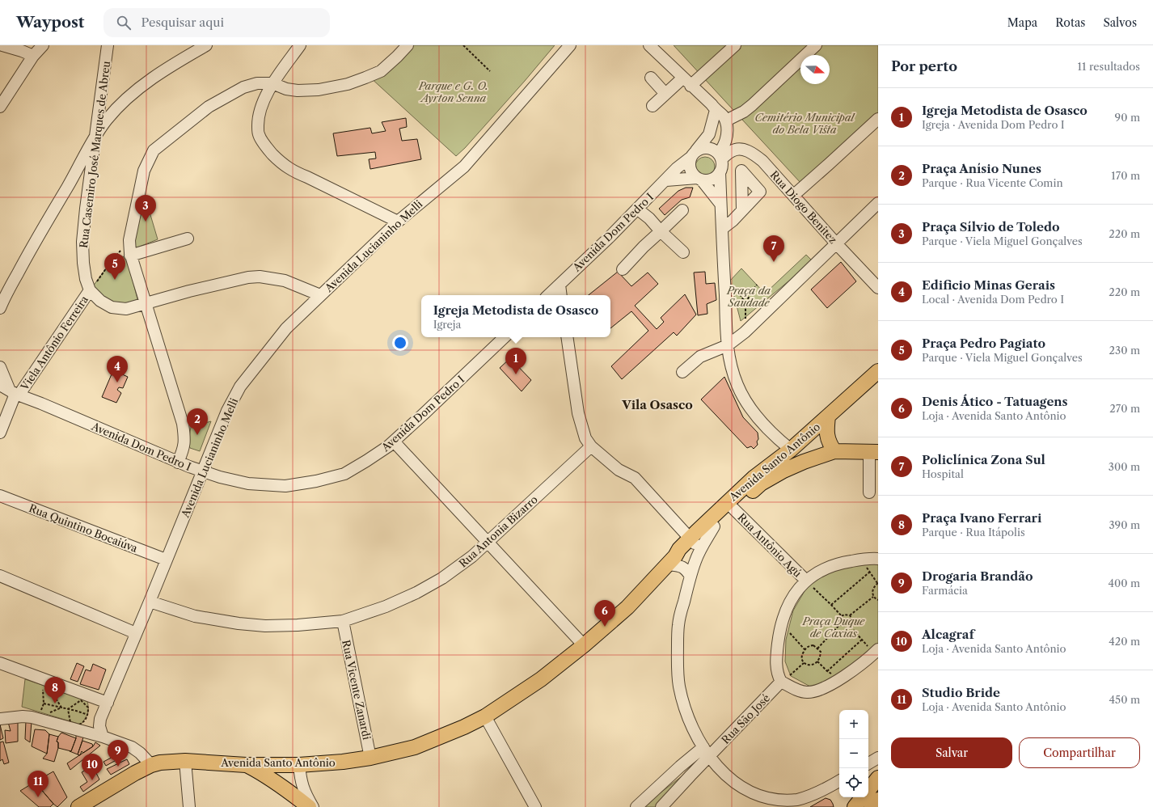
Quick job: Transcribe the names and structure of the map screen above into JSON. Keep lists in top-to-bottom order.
{
  "streets": {
    "main road": ["Avenida Santo Antônio"],
    "street": [
      "Rua Casemiro José Marques de Abreu",
      "Rua Diogo Benitez",
      "Avenida Dom Pedro I",
      "Avenida Lucianinho Melli",
      "Viela Antônio Ferreira",
      "Rua Quintino Bocaiúva",
      "Rua Antonia Bizarro",
      "Rua Antônio Agú",
      "Rua Vicente Zanardi",
      "Rua São José"
    ]
  },
  "crossings": [
    ["Rua Casemiro José Marques de Abreu", "Viela Antônio Ferreira"],
    ["Rua Diogo Benitez", "Avenida Dom Pedro I"],
    ["Avenida Dom Pedro I", "Avenida Lucianinho Melli"],
    ["Avenida Dom Pedro I", "Viela Antônio Ferreira"],
    ["Avenida Lucianinho Melli", "Rua Quintino Bocaiúva"],
    ["Avenida Lucianinho Melli", "Rua Antonia Bizarro"],
    ["Avenida Santo Antônio", "Rua Antônio Agú"],
    ["Avenida Santo Antônio", "Rua Vicente Zanardi"],
    ["Rua Antonia Bizarro", "Rua Vicente Zanardi"]
  ],
  "districts": ["Vila Osasco"],
  "parks": [
    "Parque e G. O. Ayrton Senna",
    "Cemitério Municipal do Bela Vista",
    "Praça da Saudade",
    "Praça Duque de Caxias"
  ],
  "north": "right",
  "page": {
    "header": "Waypost",
    "search": "Pesquisar aqui",
    "nav": ["Mapa", "Rotas", "Salvos"],
    "heading": ["Por perto", "11 resultados"],
    "list": [
      {
        "mark": "1",
        "name": "Igreja Metodista de Osasco",
        "note": "Igreja · Avenida Dom Pedro I",
        "value": "90 m"
      },
      {
        "mark": "2",
        "name": "Praça Anísio Nunes",
        "note": "Parque · Rua Vicente Comin",
        "value": "170 m"
      },
      {
        "mark": "3",
        "name": "Praça Sílvio de Toledo",
        "note": "Parque · Viela Miguel Gonçalves",
        "value": "220 m"
      },
      {
        "mark": "4",
        "name": "Edificio Minas Gerais",
        "note": "Local · Avenida Dom Pedro I",
        "value": "220 m"
      },
      {
        "mark": "5",
        "name": "Praça Pedro Pagiato",
        "note": "Parque · Viela Miguel Gonçalves",
        "value": "230 m"
      },
      {
        "mark": "6",
        "name": "Denis Ático - Tatuagens",
        "note": "Loja · Avenida Santo Antônio",
        "value": "270 m"
      },
      {
        "mark": "7",
        "name": "Policlínica Zona Sul",
        "note": "Hospital",
        "value": "300 m"
      },
      {
        "mark": "8",
        "name": "Praça Ivano Ferrari",
        "note": "Parque · Rua Itápolis",
        "value": "390 m"
      },
      {
        "mark": "9",
        "name": "Drogaria Brandão",
        "note": "Farmácia",
        "value": "400 m"
      },
      {
        "mark": "10",
        "name": "Alcagraf",
        "note": "Loja · Avenida Santo Antônio",
        "value": "420 m"
      },
      {
        "mark": "11",
        "name": "Studio Bride",
        "note": "Loja · Avenida Santo Antônio",
        "value": "450 m"
      }
    ],
    "pins": [
      "3",
      "7",
      "5",
      "1",
      "4",
      "2",
      "6",
      "8",
      "9",
      "10",
      "11"
    ],
    "popup": ["Igreja Metodista de Osasco", "Igreja"],
    "map_buttons": ["+", "−"],
    "buttons": ["Salvar", "Compartilhar"]
  }
}
